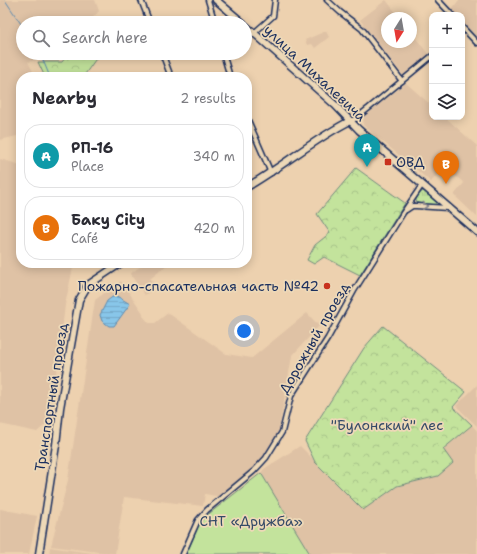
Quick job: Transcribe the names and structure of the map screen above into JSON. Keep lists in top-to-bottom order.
{
  "streets": {
    "main road": ["улица Михалевича", "Транспортный проезд"],
    "street": ["Дорожный проезд"]
  },
  "crossings": [
    ["улица Михалевича", "Дорожный проезд"]
  ],
  "parks": ["\"Булонский\" лес", "СНТ «Дружба»"],
  "places": {
    "transit": ["ОВД"],
    "other": ["Пожарно-спасательная часть №42"]
  },
  "north": "bottom",
  "page": {
    "map_buttons": ["+", "−"],
    "search": "Search here",
    "heading": ["Nearby", "2 results"],
    "list": [
      {
        "mark": "A",
        "name": "РП-16",
        "note": "Place",
        "value": "340 m"
      },
      {
        "mark": "B",
        "name": "Баку City",
        "note": "Café",
        "value": "420 m"
      }
    ],
    "pins": ["A", "B"]
  }
}
